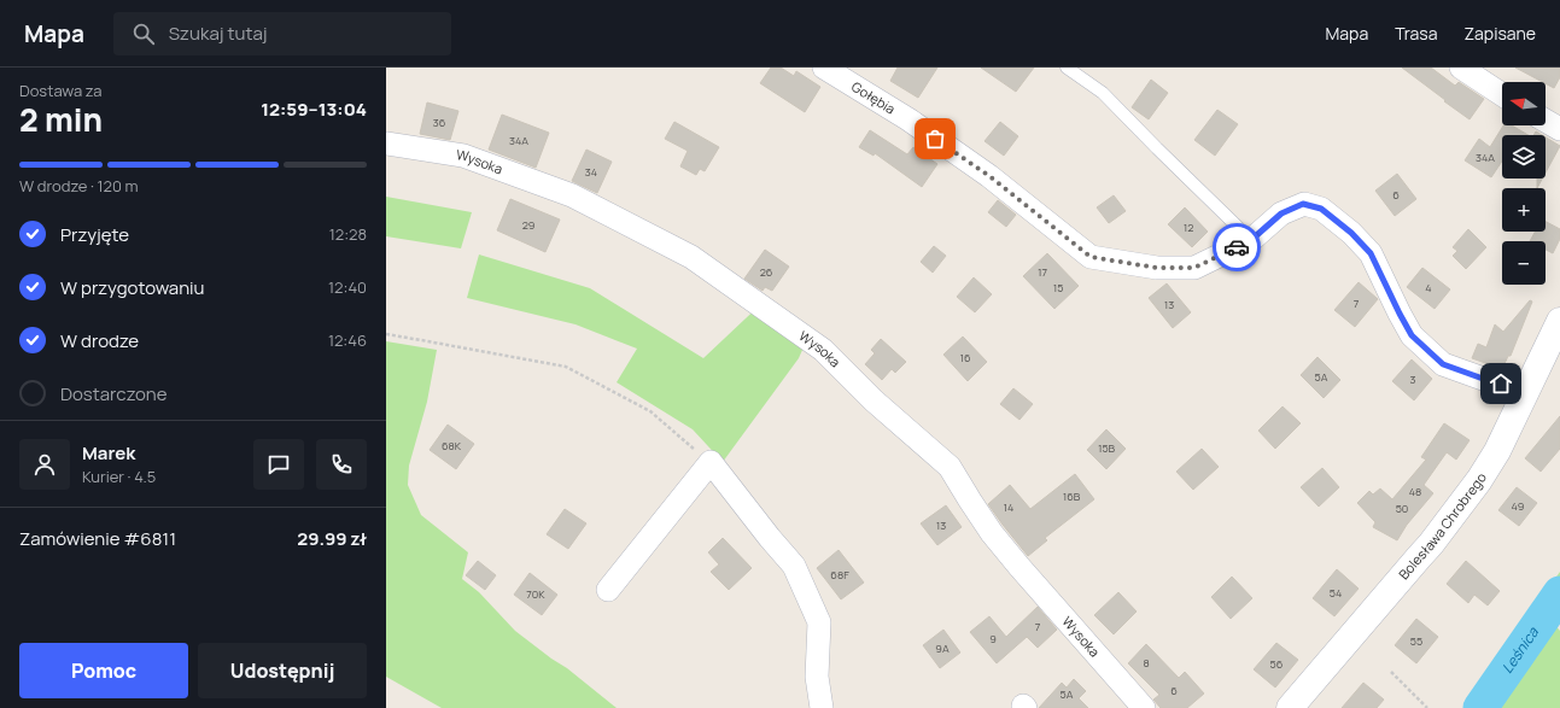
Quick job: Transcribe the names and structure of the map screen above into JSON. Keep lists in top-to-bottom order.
{
  "streets": {
    "street": ["Gołębia", "Wysoka", "Bolesława Chrobrego"]
  },
  "crossings": [
    ["Gołębia", "Bolesława Chrobrego"]
  ],
  "water": ["Leśnica"],
  "house_numbers": [
    "36",
    "34A",
    "34A",
    "34",
    "6",
    "29",
    "12",
    "26",
    "17",
    "15",
    "4",
    "7",
    "13",
    "16",
    "5A",
    "3",
    "68K",
    "15B",
    "48",
    "16B",
    "49",
    "14",
    "50",
    "13",
    "68F",
    "54",
    "70K",
    "7",
    "9",
    "55",
    "9A",
    "8",
    "56",
    "6",
    "5A"
  ],
  "north": "left",
  "page": {
    "header": "Mapa",
    "search": "Szukaj tutaj",
    "nav": ["Mapa", "Trasa", "Zapisane"],
    "heading": ["2 min", "Dostawa za", "12:59–13:04"],
    "panel": [
      "Marek",
      "Kurier · 4.5",
      "Zamówienie #6811",
      "29.99 zł"
    ],
    "map_buttons": ["+", "−"],
    "bar": "W drodze · 120 m",
    "list": [
      ["Przyjęte", "12:28"],
      ["W przygotowaniu", "12:40"],
      ["W drodze", "12:46"],
      "Dostarczone"
    ],
    "buttons": ["Pomoc", "Udostępnij"]
  }
}
